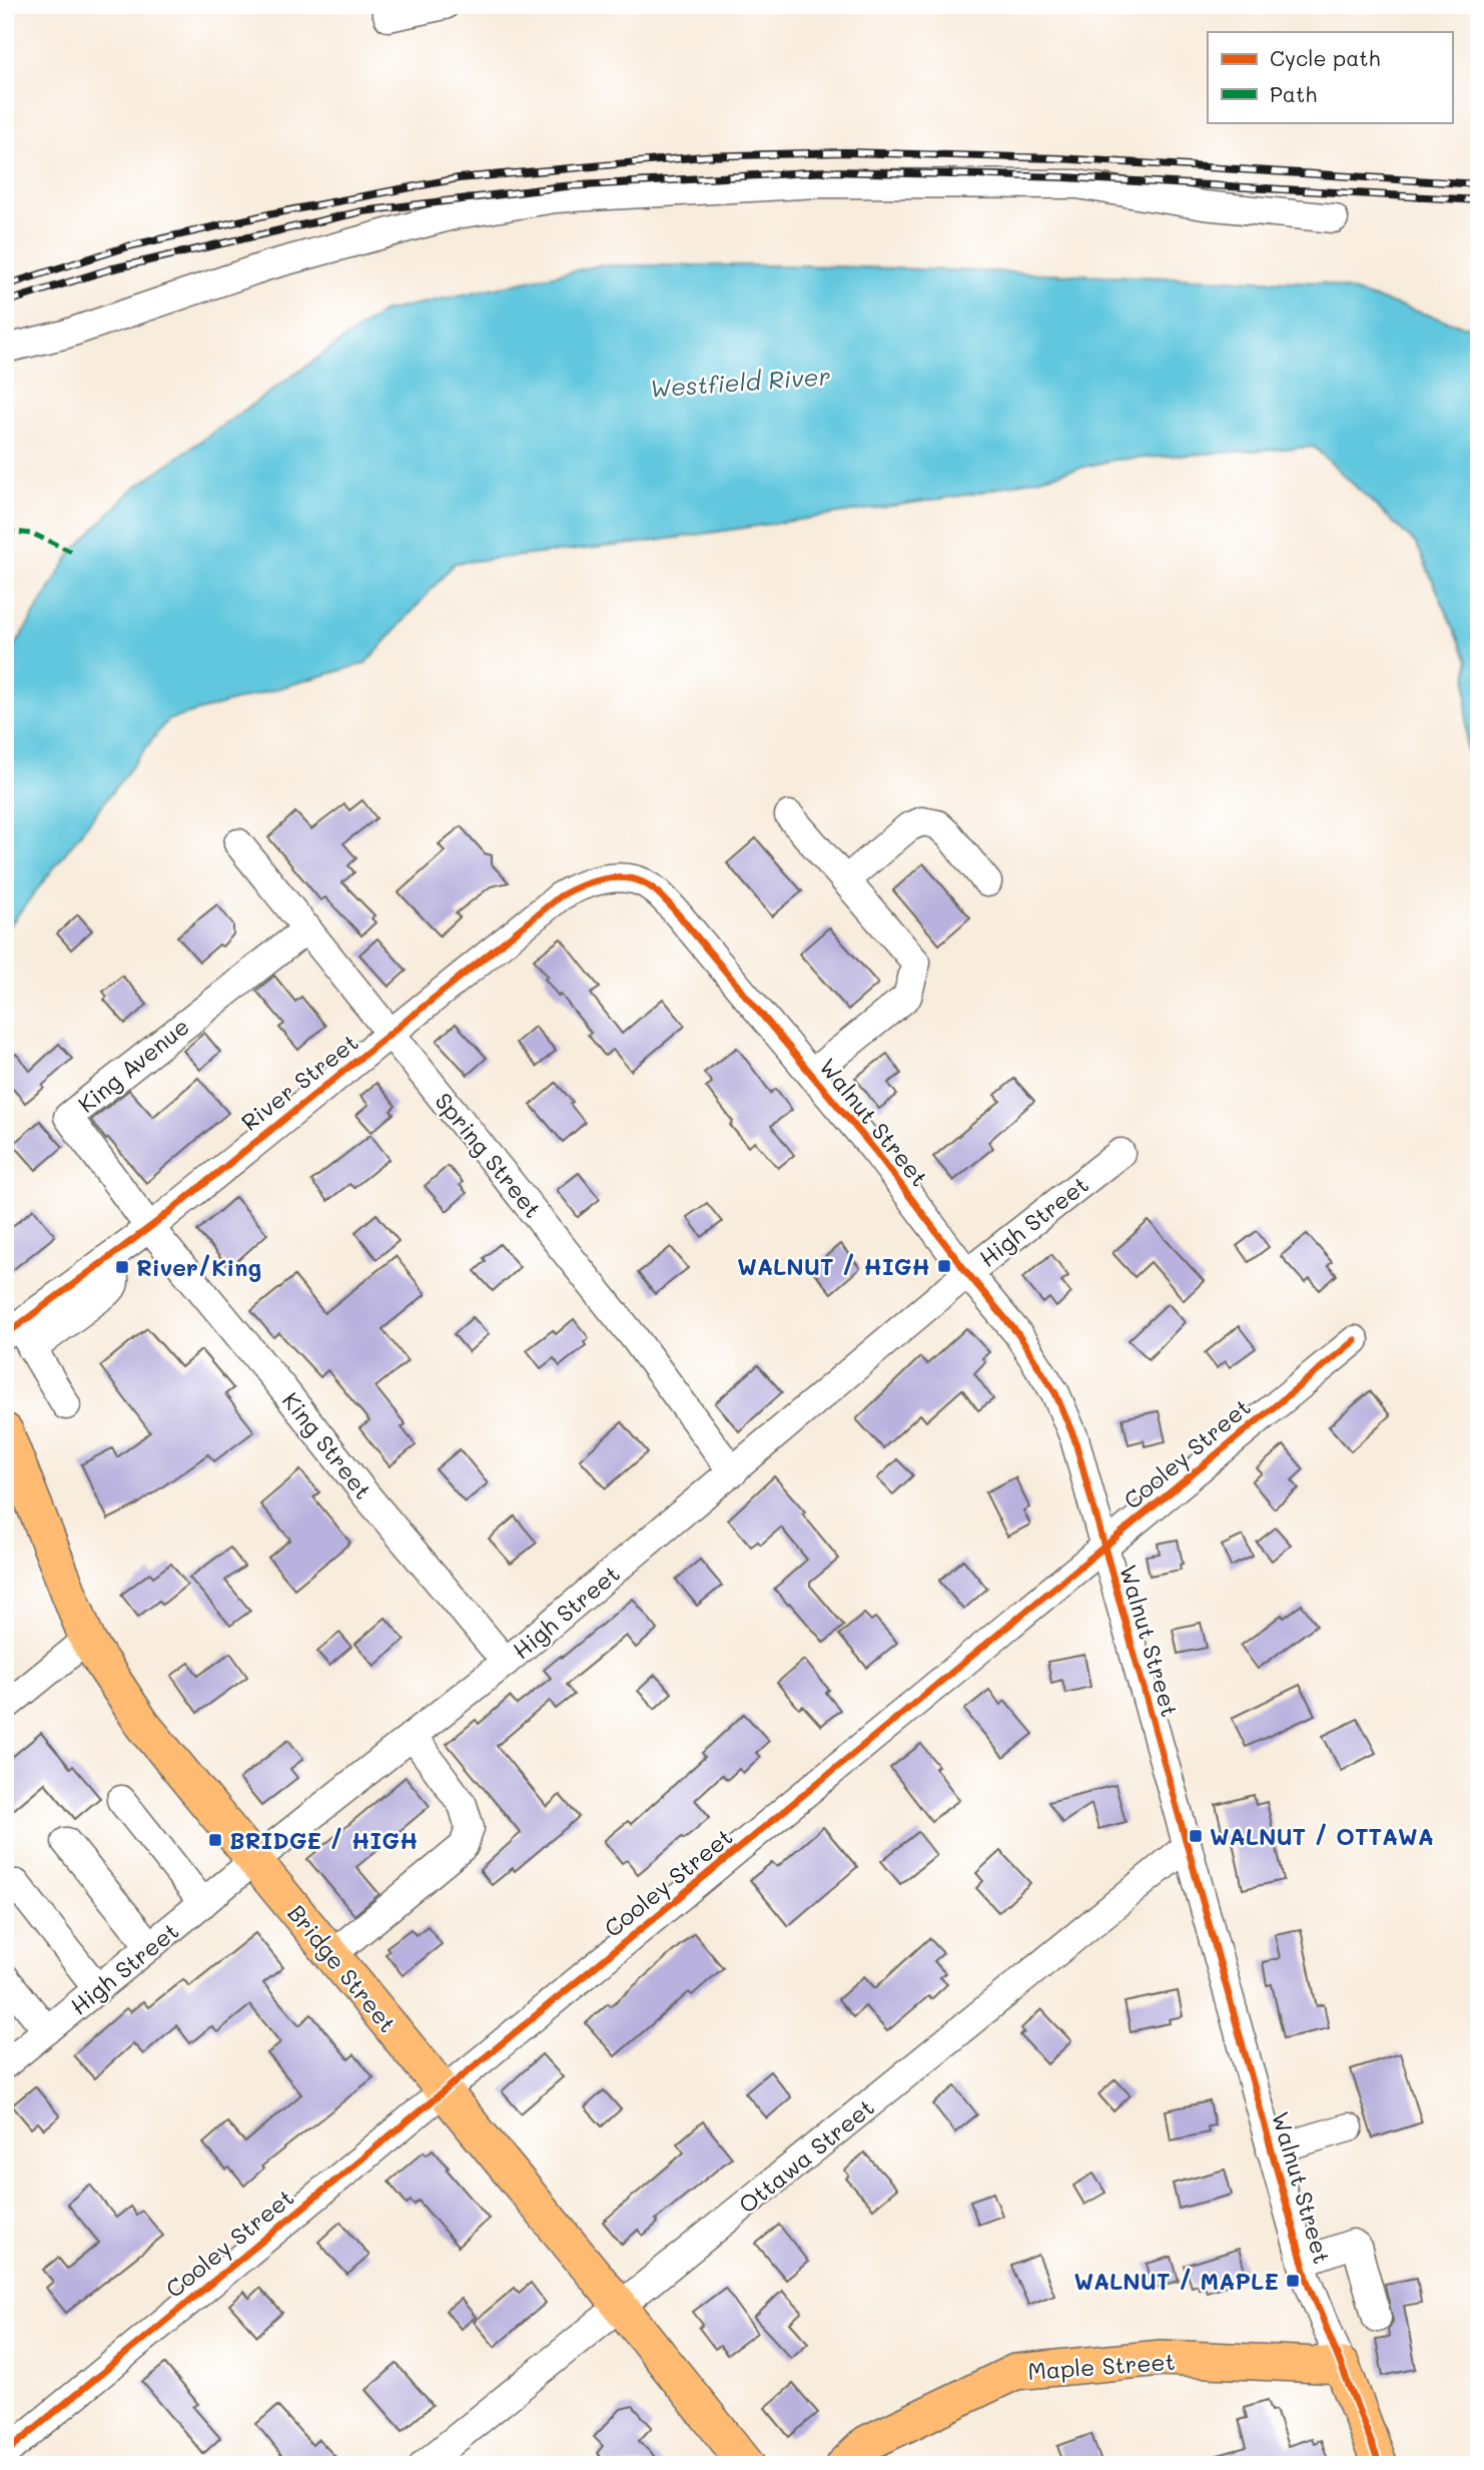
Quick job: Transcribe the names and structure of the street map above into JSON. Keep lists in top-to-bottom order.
{
  "streets": {
    "main road": ["Walnut Street", "Bridge Street", "Maple Street"],
    "street": [
      "King Avenue",
      "River Street",
      "Spring Street",
      "High Street",
      "King Street",
      "Cooley Street",
      "Ottawa Street"
    ]
  },
  "crossings": [
    ["King Avenue", "River Street"],
    ["King Avenue", "Spring Street"],
    ["King Avenue", "King Street"],
    ["River Street", "Walnut Street"],
    ["River Street", "Spring Street"],
    ["River Street", "King Street"],
    ["Walnut Street", "High Street"],
    ["Walnut Street", "Cooley Street"],
    ["Walnut Street", "Ottawa Street"],
    ["Walnut Street", "Maple Street"],
    ["Spring Street", "High Street"],
    ["High Street", "King Street"],
    ["High Street", "Bridge Street"],
    ["Cooley Street", "Bridge Street"],
    ["Bridge Street", "Ottawa Street"]
  ],
  "water": ["Westfield River"],
  "places": {
    "transit": [
      "WALNUT / HIGH",
      "River/King",
      "WALNUT / OTTAWA",
      "BRIDGE / HIGH",
      "WALNUT / MAPLE"
    ]
  },
  "legend": ["Cycle path", "Path"]
}
